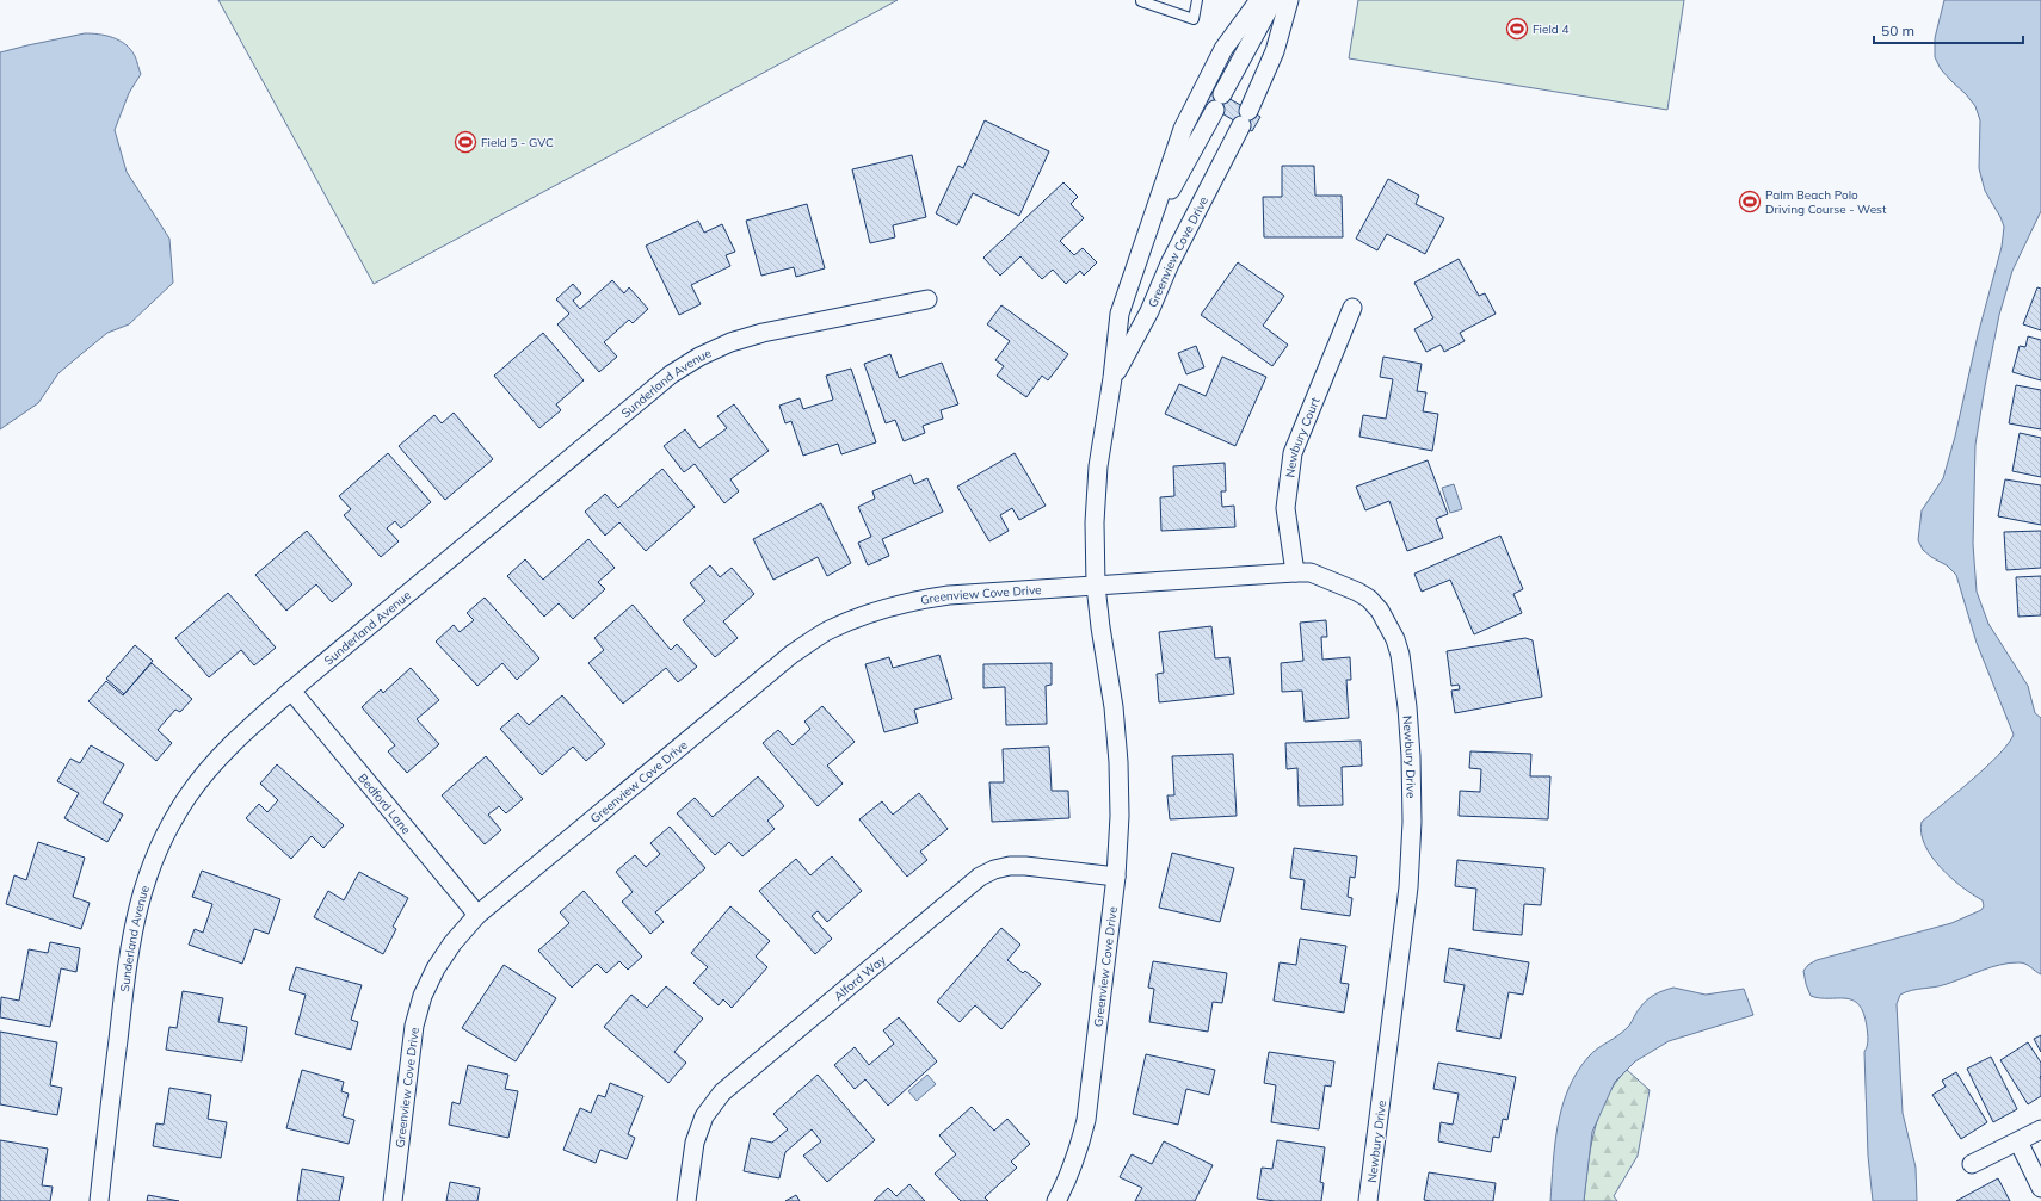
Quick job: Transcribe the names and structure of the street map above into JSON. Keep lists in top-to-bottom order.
{
  "streets": {
    "street": [
      "Greenview Cove Drive",
      "Sunderland Avenue",
      "Newbury Court",
      "Newbury Drive",
      "Bedford Lane",
      "Alford Way"
    ]
  },
  "crossings": [
    ["Greenview Cove Drive", "Newbury Drive"],
    ["Greenview Cove Drive", "Bedford Lane"],
    ["Greenview Cove Drive", "Alford Way"],
    ["Sunderland Avenue", "Bedford Lane"],
    ["Newbury Court", "Newbury Drive"]
  ],
  "places": {
    "sports": ["Field 4", "Field 5 - GVC", "Palm Beach Polo Driving Course - West"]
  },
  "scale_bar": "50 m"
}
